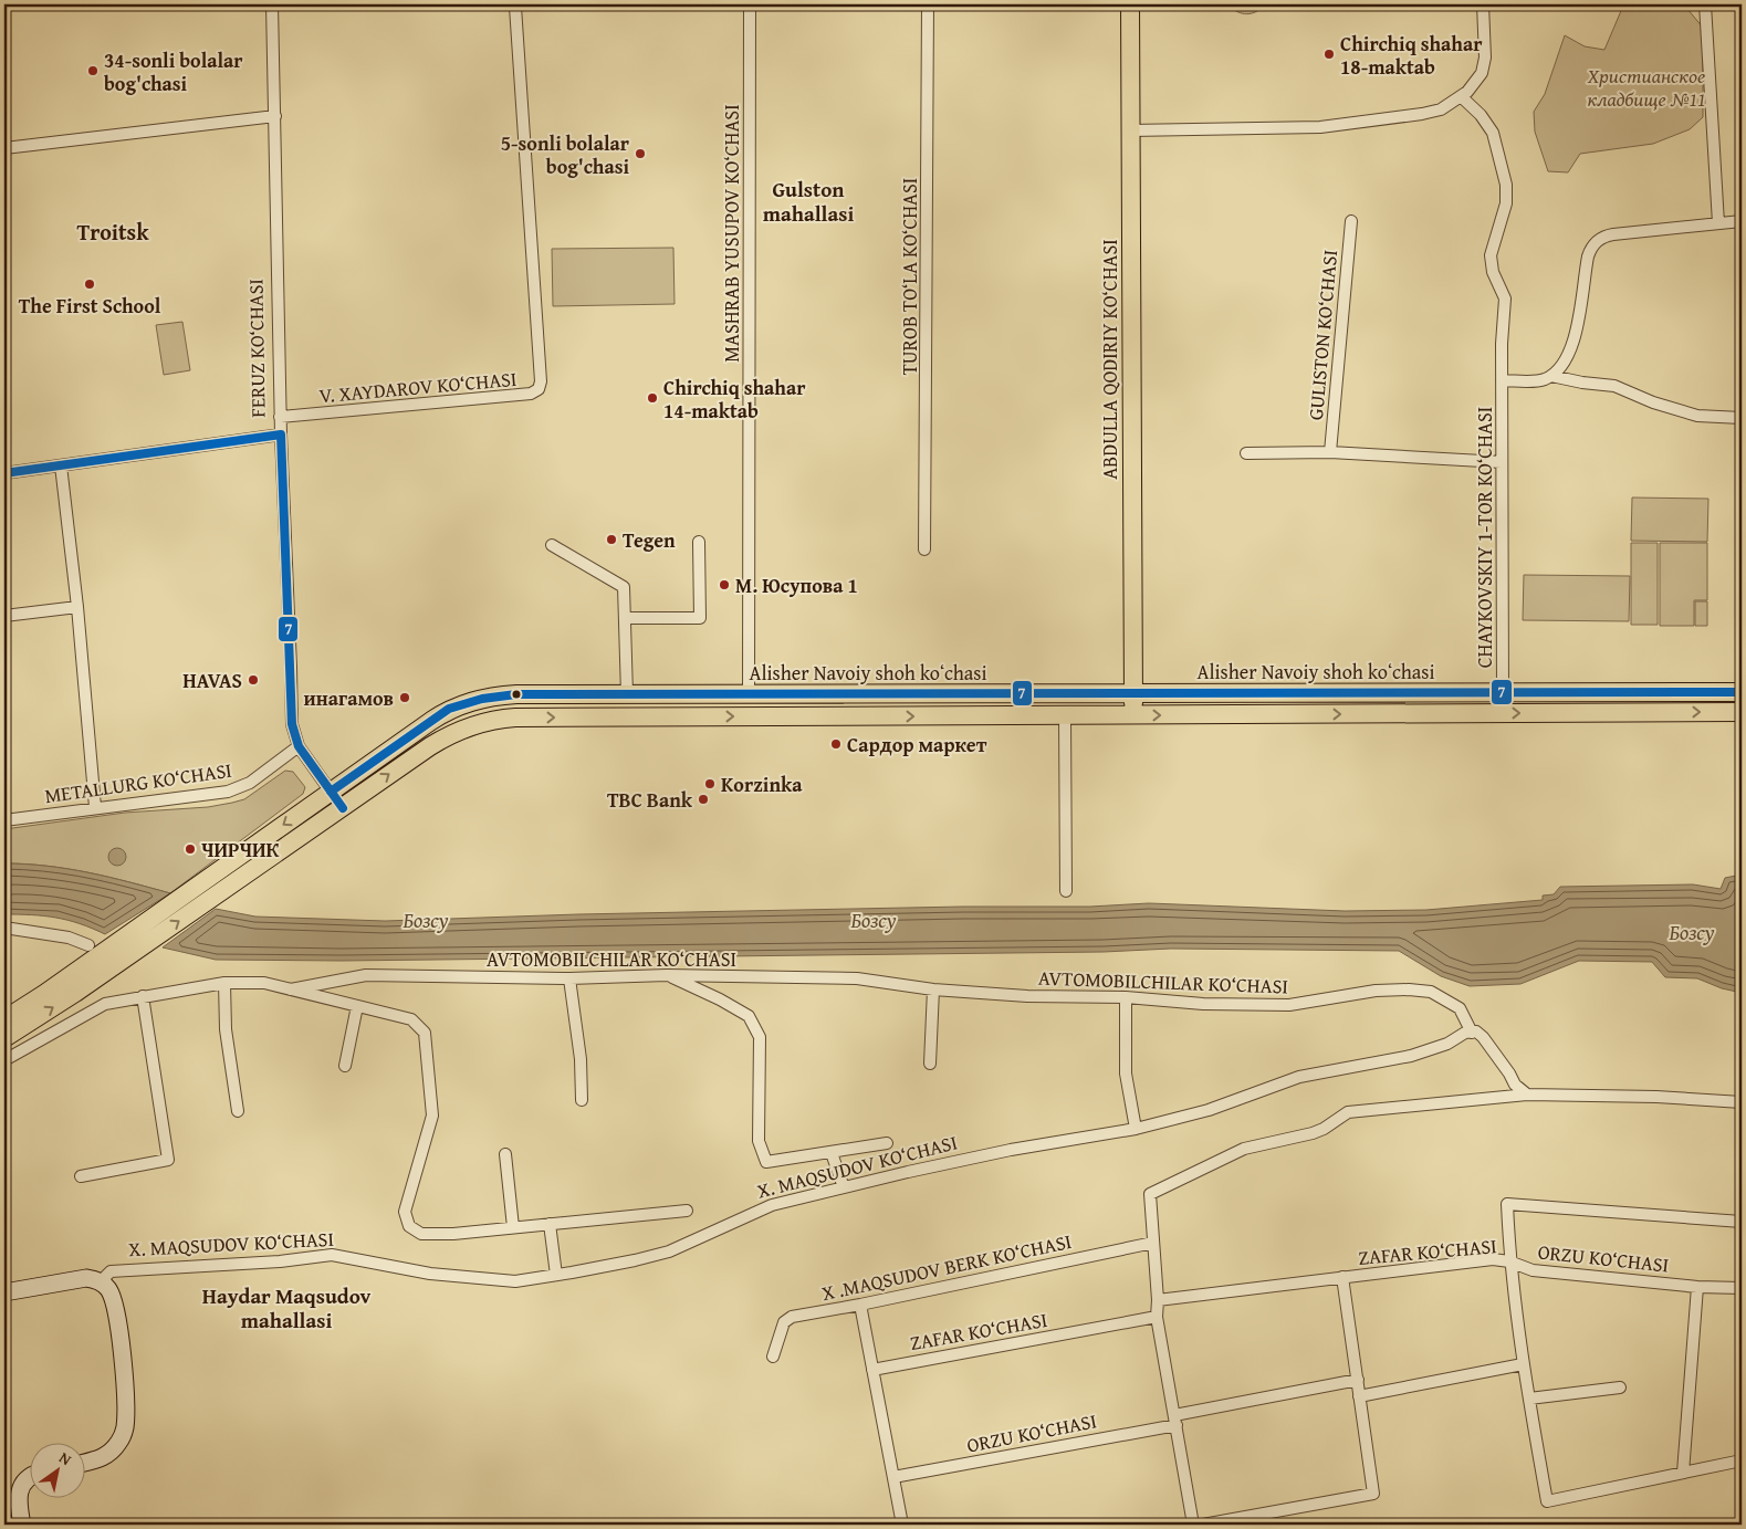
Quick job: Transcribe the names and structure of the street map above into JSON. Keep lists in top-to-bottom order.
{
  "streets": {
    "main road": ["FERUZ KO‘CHASI", "ABDULLA QODIRIY KO‘CHASI", "Alisher Navoiy shoh koʻchasi"],
    "street": [
      "MASHRAB YUSUPOV KO‘CHASI",
      "TUROB TO‘LA KO‘CHASI",
      "GULISTON KO‘CHASI",
      "V. XAYDAROV KO‘CHASI",
      "CHAYKOVSKIY 1-TOR KO‘CHASI",
      "METALLURG KO‘CHASI",
      "AVTOMOBILCHILAR KO‘CHASI",
      "X. MAQSUDOV KO‘CHASI",
      "ZAFAR KO‘CHASI",
      "ORZU KO‘CHASI",
      "X .MAQSUDOV BERK KO‘CHASI"
    ]
  },
  "crossings": [
    ["MASHRAB YUSUPOV KO‘CHASI", "Alisher Navoiy shoh koʻchasi"],
    ["FERUZ KO‘CHASI", "V. XAYDAROV KO‘CHASI"],
    ["FERUZ KO‘CHASI", "Alisher Navoiy shoh koʻchasi"],
    ["FERUZ KO‘CHASI", "METALLURG KO‘CHASI"],
    ["ABDULLA QODIRIY KO‘CHASI", "Alisher Navoiy shoh koʻchasi"],
    ["CHAYKOVSKIY 1-TOR KO‘CHASI", "Alisher Navoiy shoh koʻchasi"],
    ["AVTOMOBILCHILAR KO‘CHASI", "X. MAQSUDOV KO‘CHASI"],
    ["ZAFAR KO‘CHASI", "ORZU KO‘CHASI"]
  ],
  "districts": ["Gulston mahallasi", "Troitsk", "Haydar Maqsudov mahallasi"],
  "water": ["Бозсу"],
  "parks": ["Христианское кладбище №11"],
  "places": [
    "Chirchiq shahar 18-maktab",
    "34-sonli bolalar bog'chasi",
    "5-sonli bolalar bog'chasi",
    "The First School",
    "Chirchiq shahar 14-maktab",
    "Tegen",
    "М. Юсупова 1",
    "HAVAS",
    "инагамов",
    "Сардор маркет",
    "Korzinka",
    "TBC Bank",
    "ЧИРЧИК"
  ],
  "lines": ["transit line 7"],
  "north": "top right"
}
